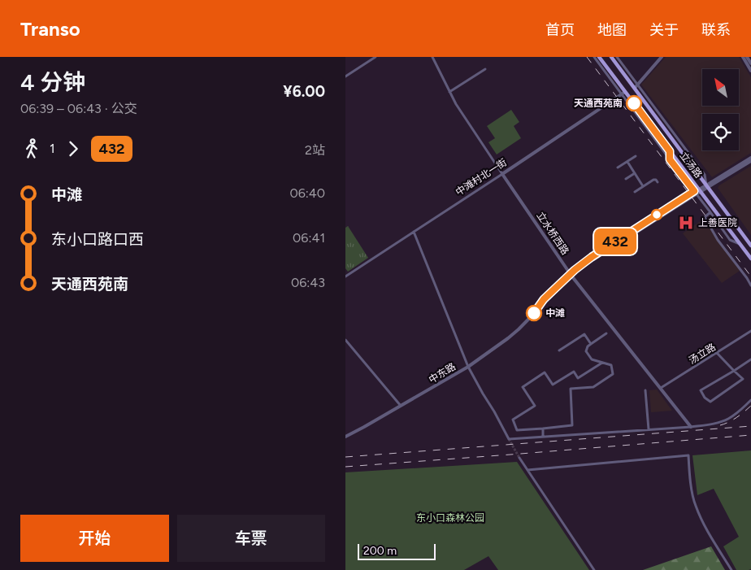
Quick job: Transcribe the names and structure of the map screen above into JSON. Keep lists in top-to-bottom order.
{
  "streets": {
    "main road": ["立汤路"],
    "street": [
      "中滩村北一街",
      "立水桥西路",
      "汤立路",
      "中东路"
    ]
  },
  "crossings": [
    ["立汤路", "中滩村北一街"],
    ["立汤路", "中东路"],
    ["中滩村北一街", "立水桥西路"],
    ["立水桥西路", "汤立路"],
    ["立水桥西路", "中东路"]
  ],
  "parks": ["东小口森林公园"],
  "places": {
    "other": ["天通西苑南", "中滩"],
    "hospital": ["上善医院"]
  },
  "lines": ["bus line 432"],
  "scale_bar": "200 m",
  "north": "top left",
  "page": {
    "header": "Transo",
    "nav": [
      "首页",
      "地图",
      "关于",
      "联系"
    ],
    "heading": ["4 分钟", "06:39 – 06:43 · 公交", "¥6.00"],
    "on_map": "432",
    "legs": ["1", "432", "2站"],
    "list": [
      {
        "name": "中滩",
        "value": "06:40"
      },
      {
        "name": "东小口路口西",
        "value": "06:41"
      },
      {
        "name": "天通西苑南",
        "value": "06:43"
      }
    ],
    "buttons": ["开始", "车票"],
    "scale": "200 m"
  }
}
